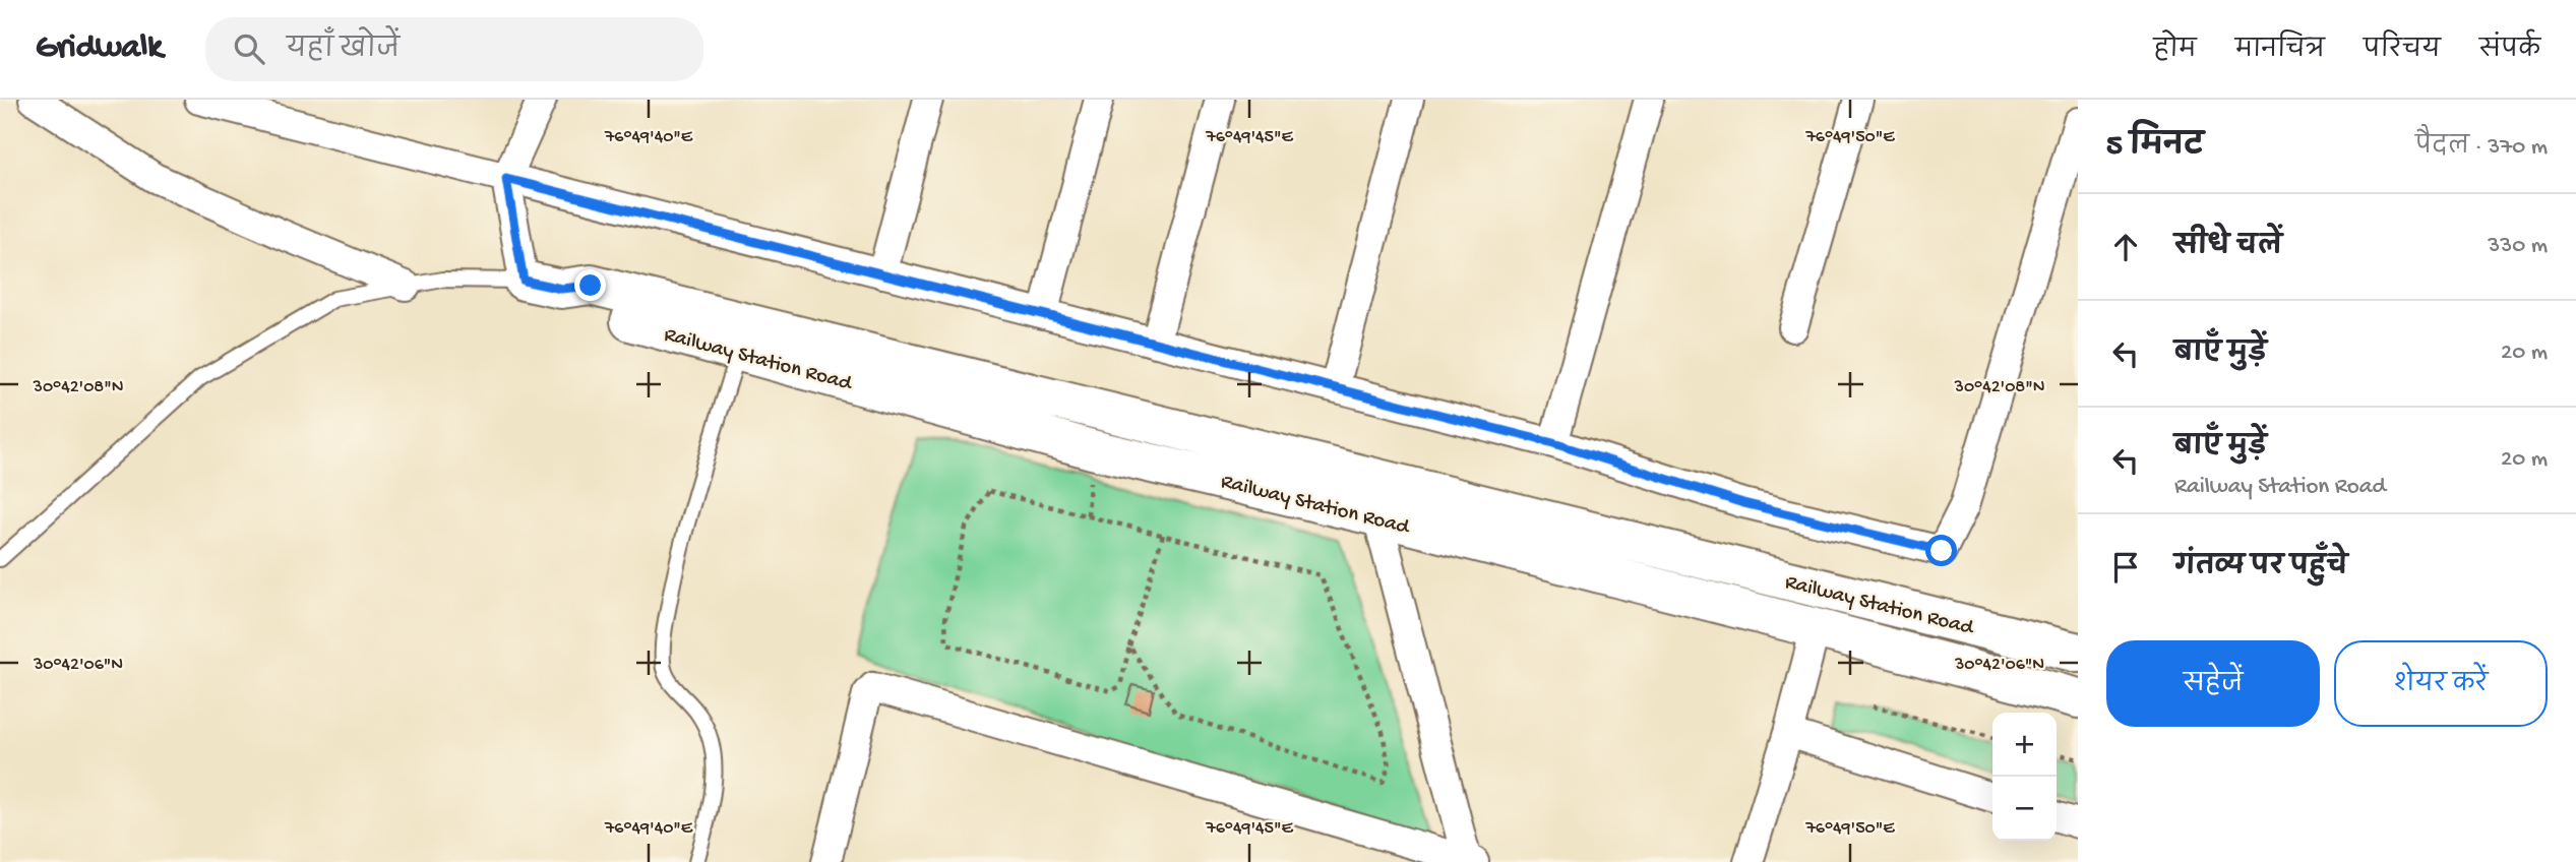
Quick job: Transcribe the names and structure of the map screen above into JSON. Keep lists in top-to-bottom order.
{
  "streets": {
    "street": ["Railway Station Road"]
  },
  "page": {
    "header": "Gridwalk",
    "search": "यहाँ खोजें",
    "nav": [
      "होम",
      "मानचित्र",
      "परिचय",
      "संपर्क"
    ],
    "heading": ["5 मिनट", "पैदल · 370 m"],
    "list": [
      ["सीधे चलें", "330 m"],
      ["बाएँ मुड़ें", "20 m"],
      ["बाएँ मुड़ें", "Railway Station Road", "20 m"],
      "गंतव्य पर पहुँचे"
    ],
    "buttons": ["सहेजें", "शेयर करें"],
    "map_buttons": ["+", "−"]
  },
  "coordinates": [
    "76°49'40\"E",
    "76°49'45\"E",
    "76°49'50\"E",
    "30°42'08\"N",
    "30°42'06\"N"
  ]
}
